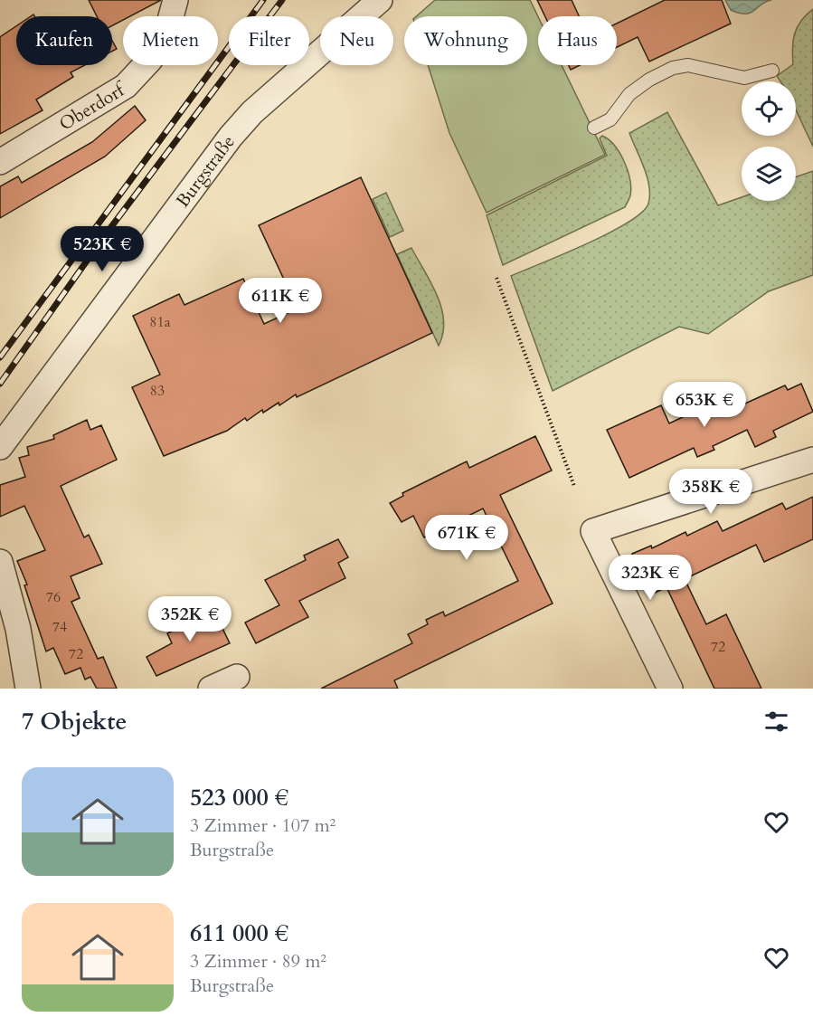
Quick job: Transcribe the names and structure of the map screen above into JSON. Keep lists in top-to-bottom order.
{
  "streets": {
    "street": ["Oberdorf", "Burgstraße"]
  },
  "house_numbers": [
    "81a",
    "83",
    "76",
    "74",
    "72",
    "72"
  ],
  "page": {
    "chip": [
      "Kaufen",
      "Mieten",
      "Filter",
      "Neu",
      "Wohnung",
      "Haus"
    ],
    "price": [
      "523K €",
      "611K €",
      "653K €",
      "358K €",
      "671K €",
      "323K €",
      "352K €"
    ],
    "heading": "7 Objekte",
    "list": [
      {
        "name": "523 000 €",
        "note": "3 Zimmer · 107 m² · Burgstraße"
      },
      {
        "name": "611 000 €",
        "note": "3 Zimmer · 89 m² · Burgstraße"
      }
    ]
  }
}
